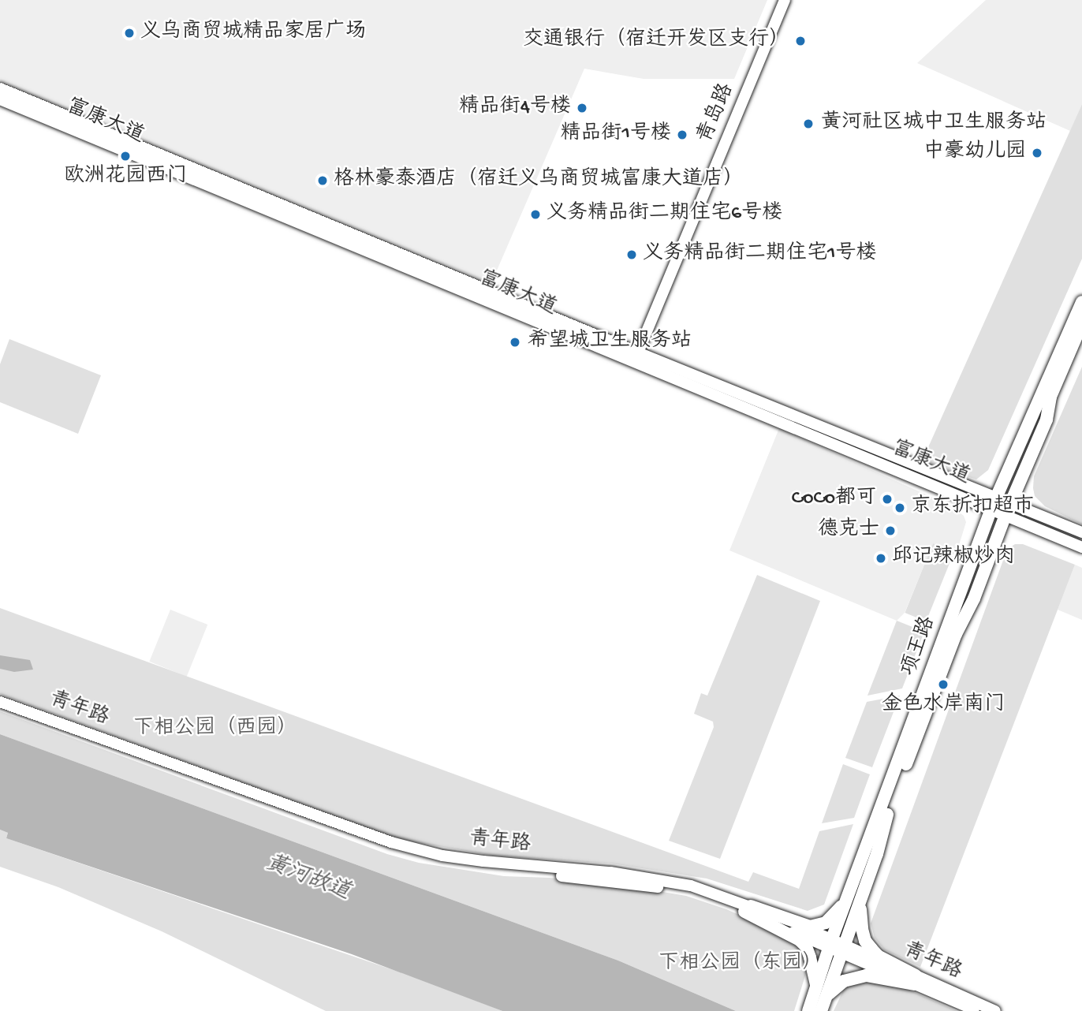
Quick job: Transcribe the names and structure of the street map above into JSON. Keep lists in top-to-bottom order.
{
  "streets": {
    "main road": ["项王路"],
    "street": ["青岛路", "富康大道", "青年路"]
  },
  "crossings": [
    ["青岛路", "富康大道"],
    ["富康大道", "项王路"],
    ["项王路", "青年路"]
  ],
  "water": ["黄河故道"],
  "parks": ["下相公园（西园）", "下相公园（东园）"],
  "places": [
    "义乌商贸城精品家居广场",
    "交通银行（宿迁开发区支行）",
    "精品街4号楼",
    "黄河社区城中卫生服务站",
    "精品街1号楼",
    "中豪幼儿园",
    "欧洲花园西门",
    "格林豪泰酒店（宿迁义乌商贸城富康大道店）",
    "义务精品街二期住宅6号楼",
    "义务精品街二期住宅1号楼",
    "希望城卫生服务站",
    "CoCo都可",
    "京东折扣超市",
    "德克士",
    "邱记辣椒炒肉",
    "金色水岸南门"
  ]
}
